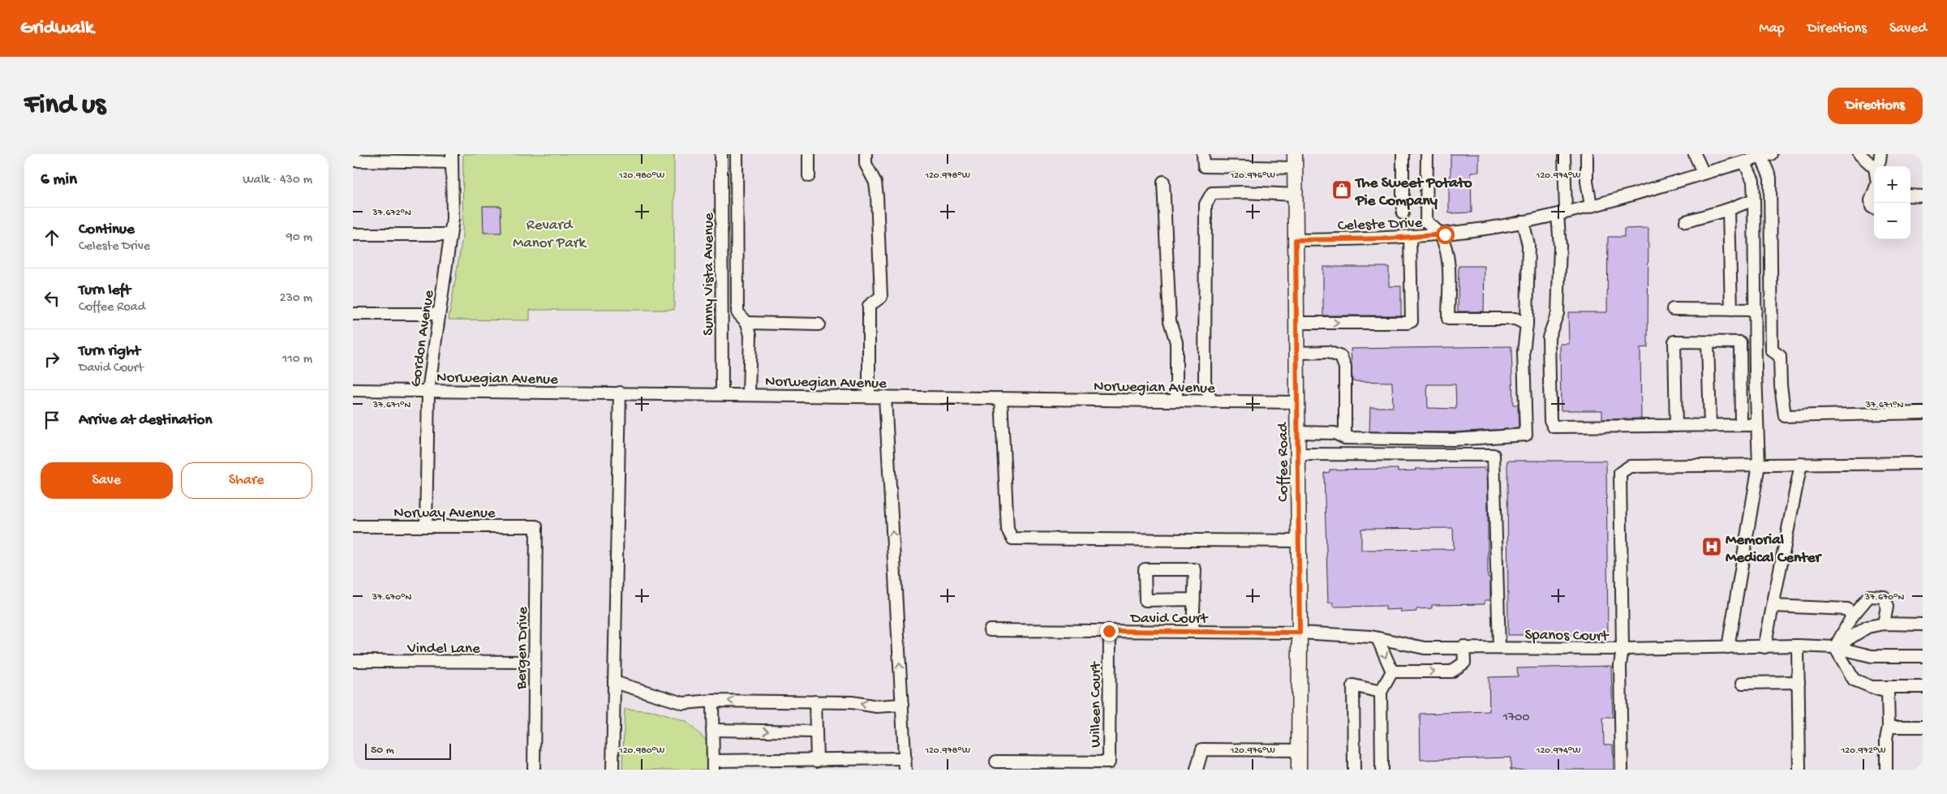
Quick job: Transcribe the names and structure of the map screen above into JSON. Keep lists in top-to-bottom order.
{
  "streets": {
    "main road": ["Coffee Road"],
    "street": [
      "Celeste Drive",
      "Sunny Vista Avenue",
      "Gordon Avenue",
      "Norwegian Avenue",
      "Norway Avenue",
      "David Court",
      "Spanos Court",
      "Vindel Lane",
      "Bergen Drive",
      "Willeen Court"
    ]
  },
  "crossings": [
    ["Celeste Drive", "Coffee Road"],
    ["Sunny Vista Avenue", "Norwegian Avenue"],
    ["Gordon Avenue", "Norwegian Avenue"],
    ["Gordon Avenue", "Norway Avenue"],
    ["Norwegian Avenue", "Coffee Road"],
    ["Coffee Road", "David Court"],
    ["Coffee Road", "Spanos Court"],
    ["Norway Avenue", "Bergen Drive"],
    ["David Court", "Spanos Court"],
    ["David Court", "Willeen Court"],
    ["Vindel Lane", "Bergen Drive"]
  ],
  "parks": ["Revard Manor Park"],
  "places": {
    "shop": ["The Sweet Potato Pie Company"],
    "hospital": ["Memorial Medical Center"]
  },
  "house_numbers": ["1700"],
  "scale_bar": "50 m",
  "page": {
    "header": "Gridwalk",
    "nav": ["Map", "Directions", "Saved"],
    "buttons": [
      "Directions",
      ["Save", "Share"]
    ],
    "title": "Find us",
    "heading": ["6 min", "Walk · 430 m"],
    "map_buttons": ["+", "−"],
    "list": [
      ["Continue", "Celeste Drive", "90 m"],
      ["Turn left", "Coffee Road", "230 m"],
      ["Turn right", "David Court", "110 m"],
      "Arrive at destination"
    ],
    "scale": "50 m"
  },
  "coordinates": [
    "120.980°W",
    "120.978°W",
    "120.976°W",
    "120.974°W",
    "37.672°N",
    "37.671°N",
    "37.670°N",
    "120.972°W"
  ]
}
